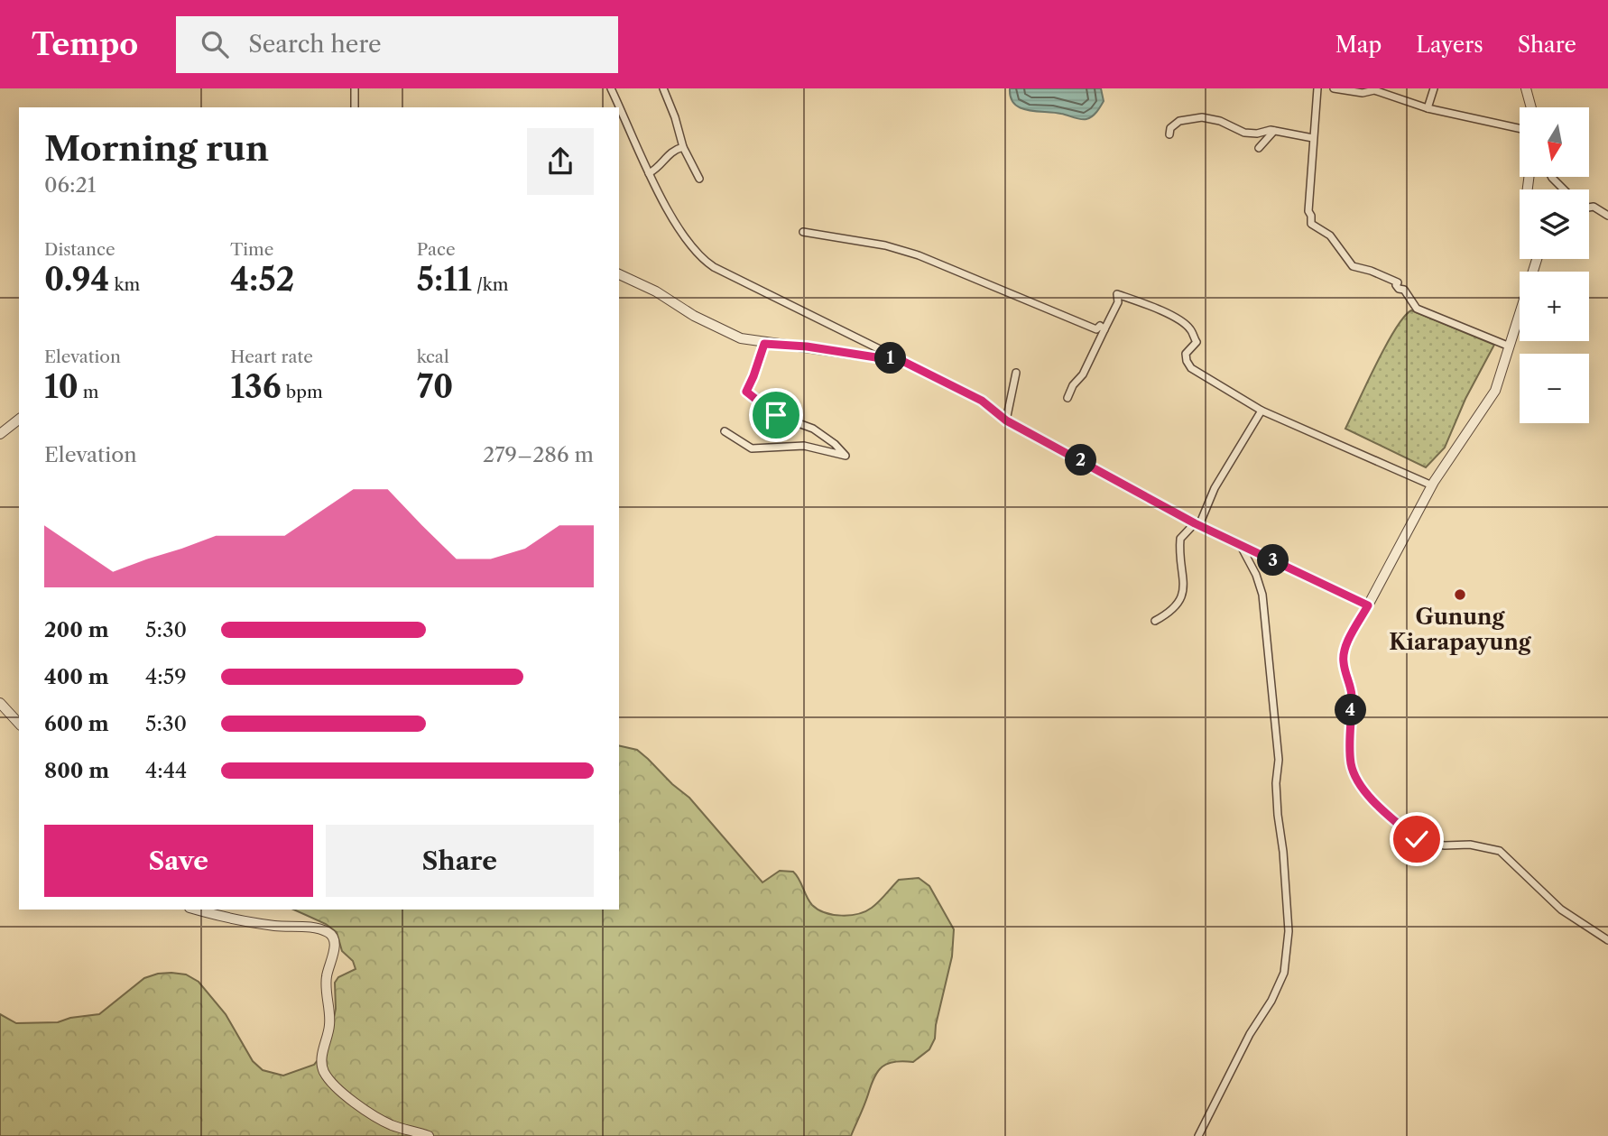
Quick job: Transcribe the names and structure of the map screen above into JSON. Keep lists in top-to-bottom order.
{
  "places": ["Gunung Kiarapayung"],
  "north": "bottom",
  "page": {
    "header": "Tempo",
    "search": "Search here",
    "nav": ["Map", "Layers", "Share"],
    "map_buttons": ["+", "−"],
    "heading": ["Morning run", "06:21"],
    "stats": [
      ["Distance", "0.94 km"],
      ["Time", "4:52"],
      ["Pace", "5:11 /km"],
      ["Elevation", "10 m"],
      ["Heart rate", "136 bpm"],
      ["kcal", "70"]
    ],
    "pins": [
      "1",
      "2",
      "3",
      "4"
    ],
    "chart": ["Elevation", "279–286 m"],
    "list": [
      {
        "name": "200 m",
        "note": "5:30"
      },
      {
        "name": "400 m",
        "note": "4:59"
      },
      {
        "name": "600 m",
        "note": "5:30"
      },
      {
        "name": "800 m",
        "note": "4:44"
      }
    ],
    "buttons": ["Save", "Share"]
  }
}
